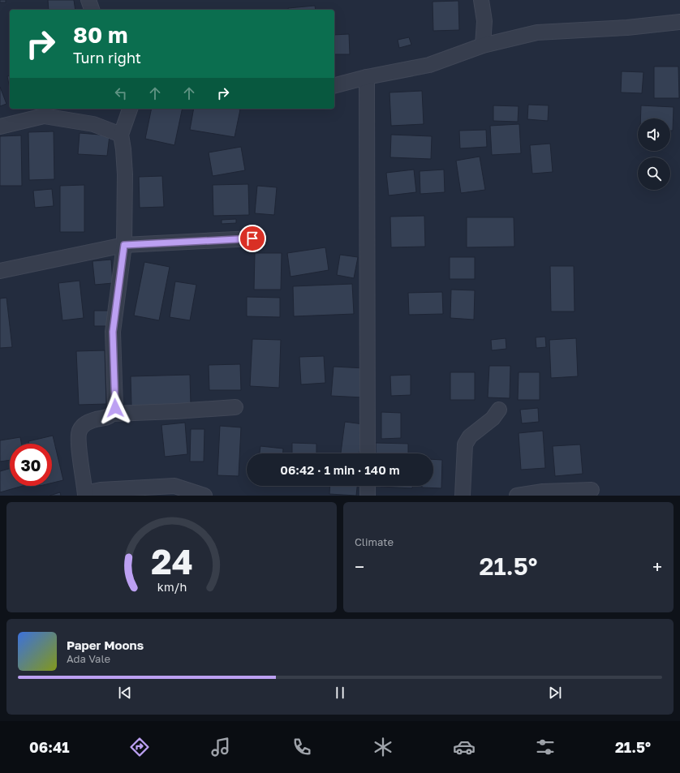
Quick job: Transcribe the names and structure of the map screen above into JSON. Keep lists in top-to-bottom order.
{
  "page": {
    "turn": ["80 m", "Turn right"],
    "limit": "30",
    "trip": "06:42 · 1 min · 140 m",
    "tile": "Climate",
    "heat": ["−", "21.5°", "+"],
    "song": ["Paper Moons", "Ada Vale"],
    "tabs": ["06:41", "21.5°"],
    "gauge": ["24", "km/h"]
  }
}
